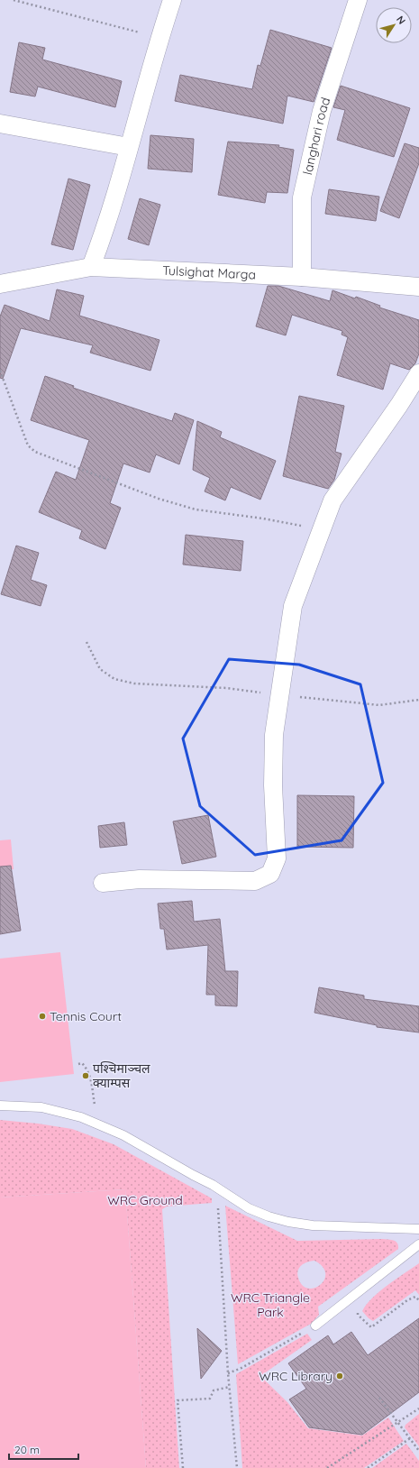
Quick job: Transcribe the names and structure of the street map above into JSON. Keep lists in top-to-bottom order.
{
  "streets": {
    "street": ["langhari road", "Tulsighat Marga"]
  },
  "crossings": [
    ["langhari road", "Tulsighat Marga"]
  ],
  "parks": ["WRC Ground", "WRC Triangle Park"],
  "places": ["Tennis Court", "पश्‍चिमाञ्‍चल क्याम्पस", "WRC Library"],
  "scale_bar": "20 m",
  "north": "top right"
}
